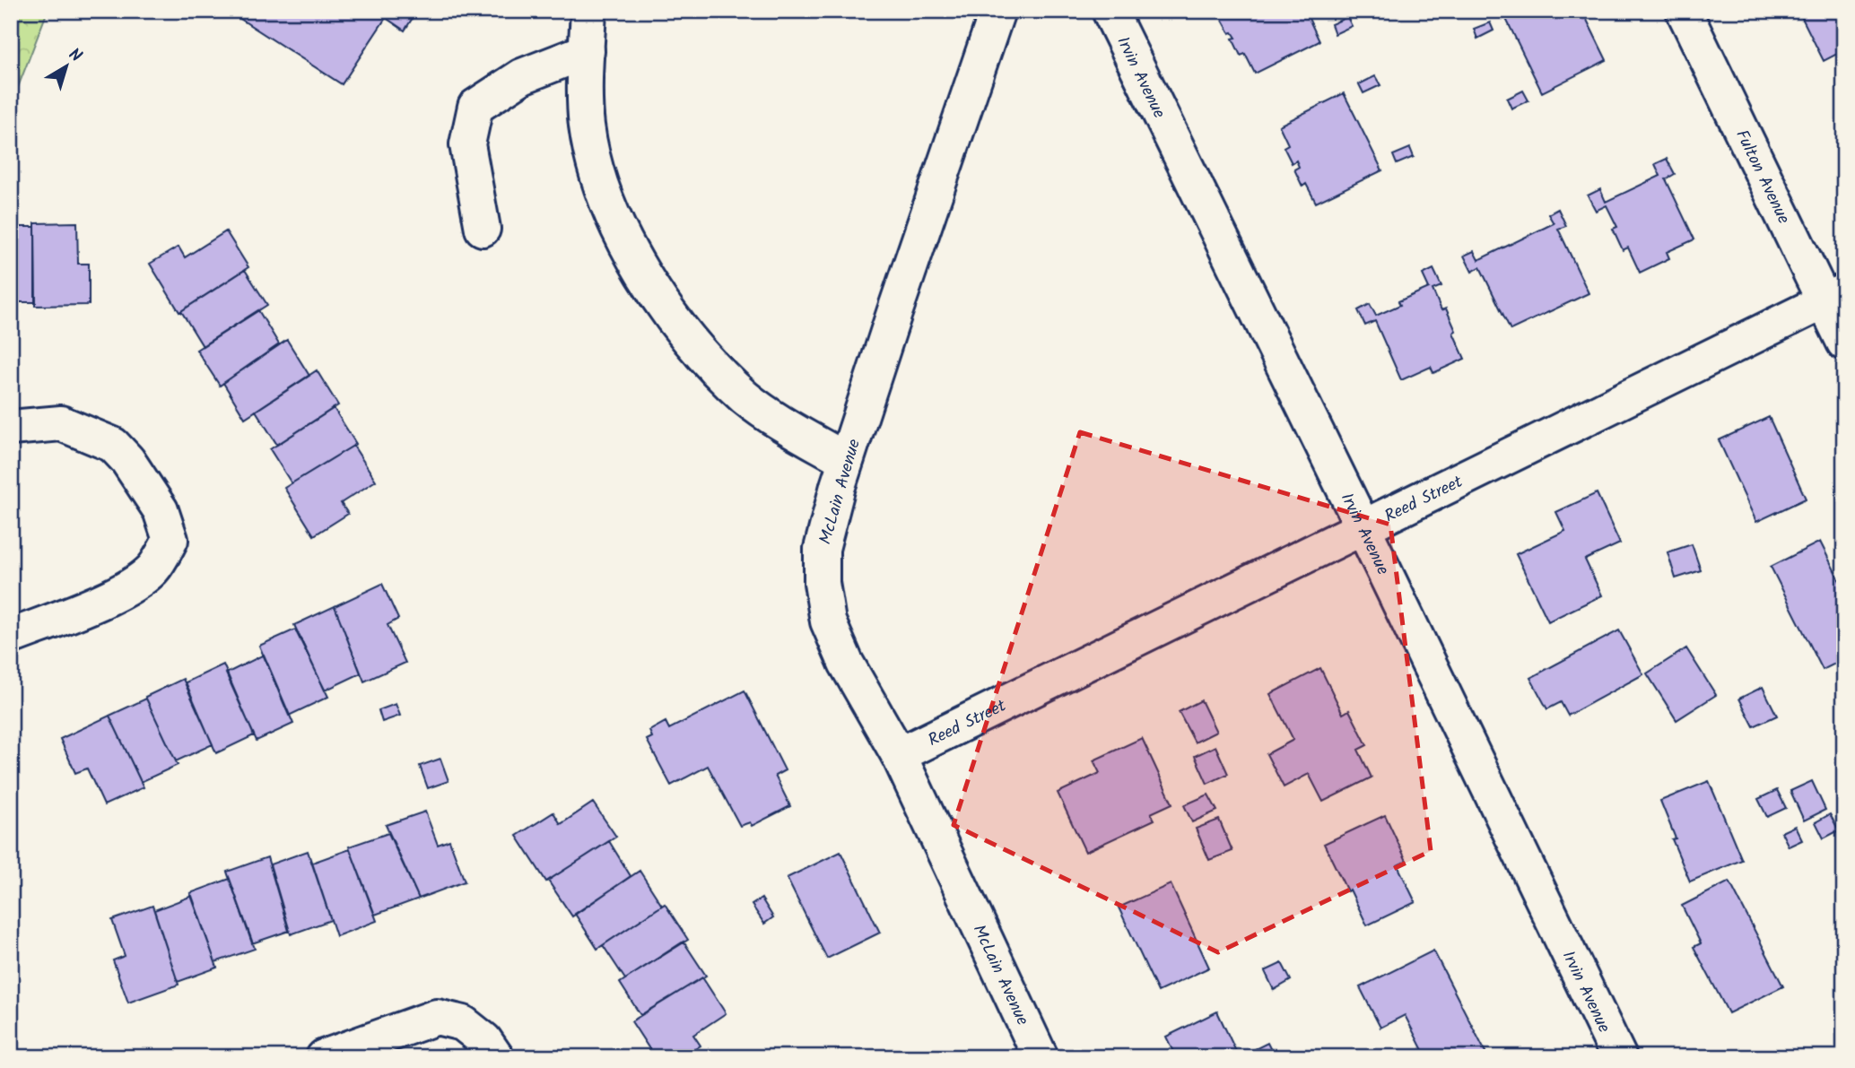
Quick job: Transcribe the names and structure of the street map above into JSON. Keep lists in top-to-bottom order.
{
  "streets": {
    "street": [
      "Irvin Avenue",
      "Fulton Avenue",
      "McLain Avenue",
      "Reed Street"
    ]
  },
  "crossings": [
    ["Irvin Avenue", "Reed Street"],
    ["Fulton Avenue", "Reed Street"],
    ["McLain Avenue", "Reed Street"]
  ],
  "north": "top right"
}
